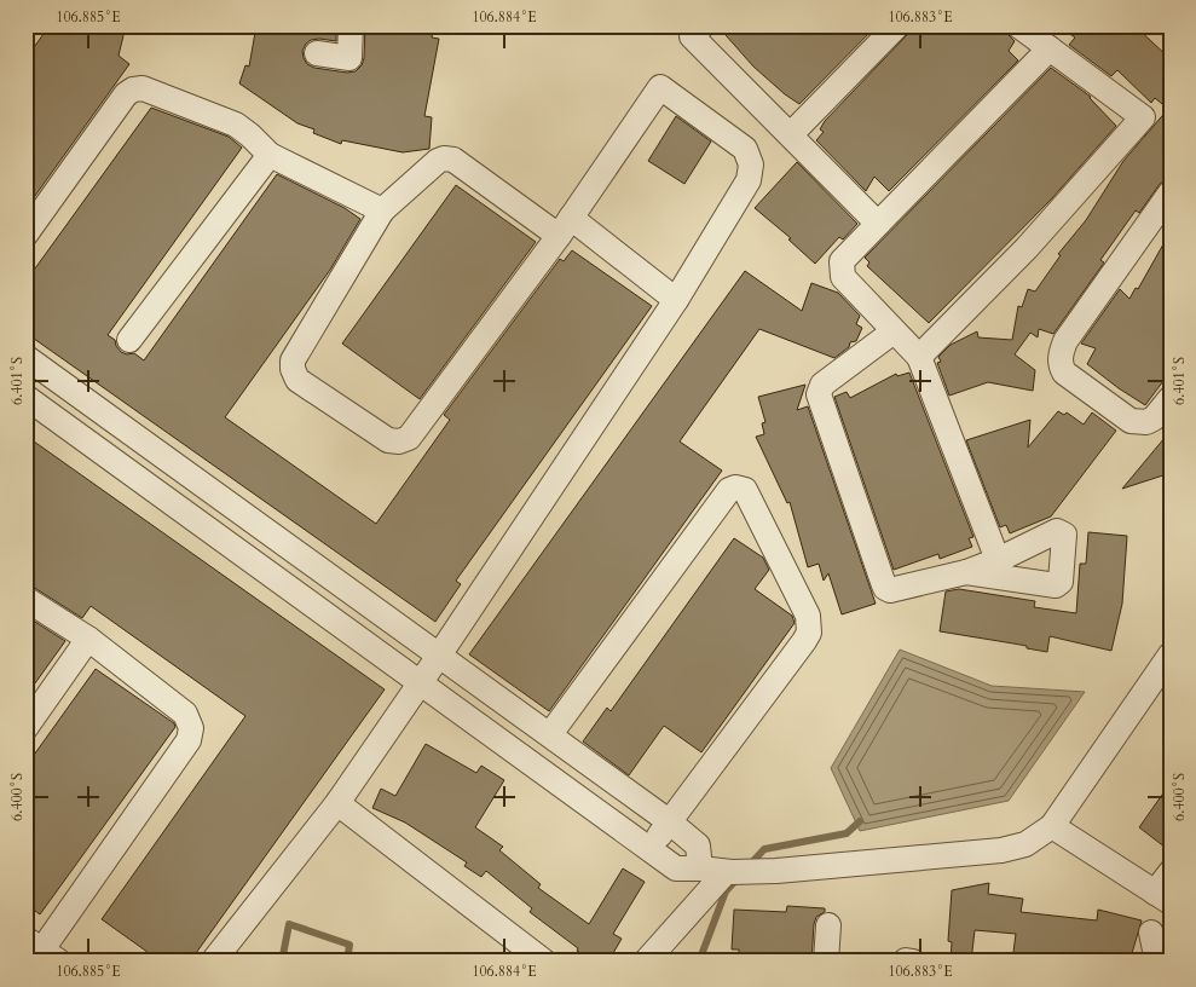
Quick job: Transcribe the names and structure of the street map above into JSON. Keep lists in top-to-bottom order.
{
  "coordinates": [
    "106.885°E",
    "106.884°E",
    "106.883°E",
    "6.401°S",
    "6.400°S"
  ]
}
